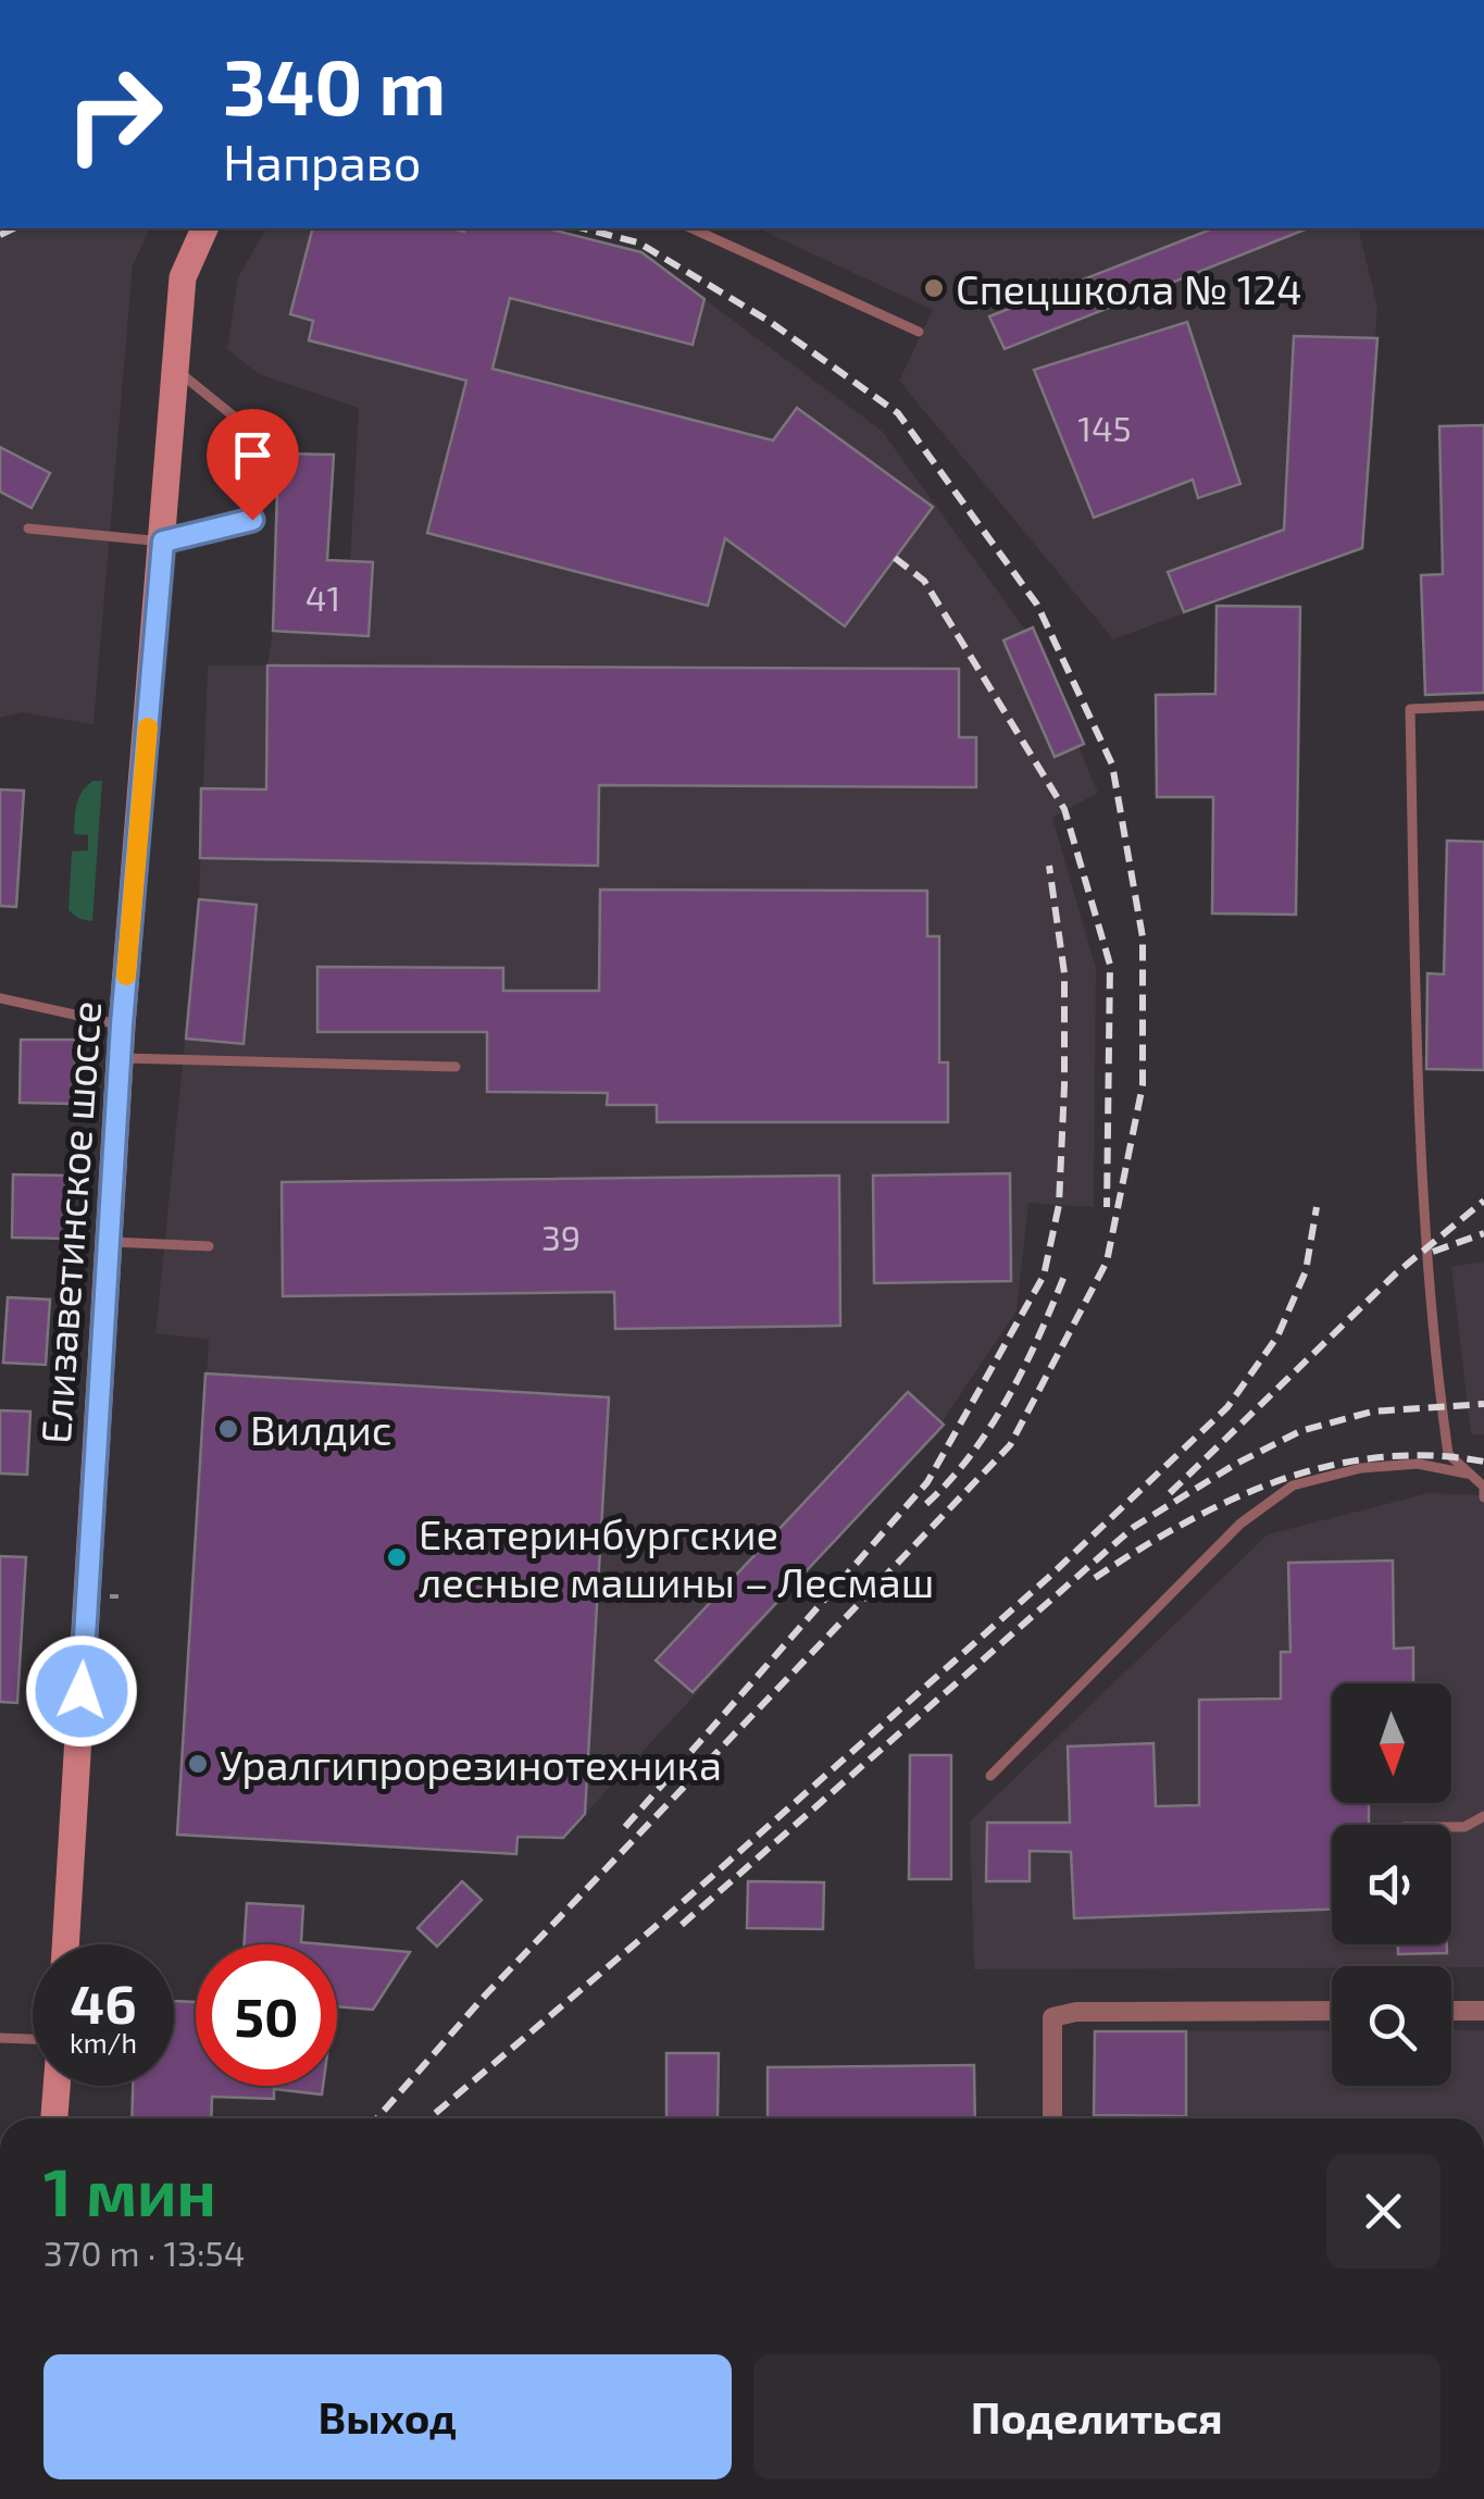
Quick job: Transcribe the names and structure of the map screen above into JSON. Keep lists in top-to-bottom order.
{
  "streets": {
    "main road": ["Елизаветинское шоссе"]
  },
  "places": [
    "Спецшкола № 124",
    "Вилдис",
    "Екатеринбургские лесные машины – Лесмаш",
    "Уралгипрорезинотехника"
  ],
  "house_numbers": ["145", "41", "39"],
  "north": "bottom",
  "page": {
    "turn": ["340 m", "Направо"],
    "speed": "46 km/h",
    "limit": "50",
    "heading": ["1 мин", "370 m · 13:54"],
    "buttons": ["Выход", "Поделиться"]
  }
}
